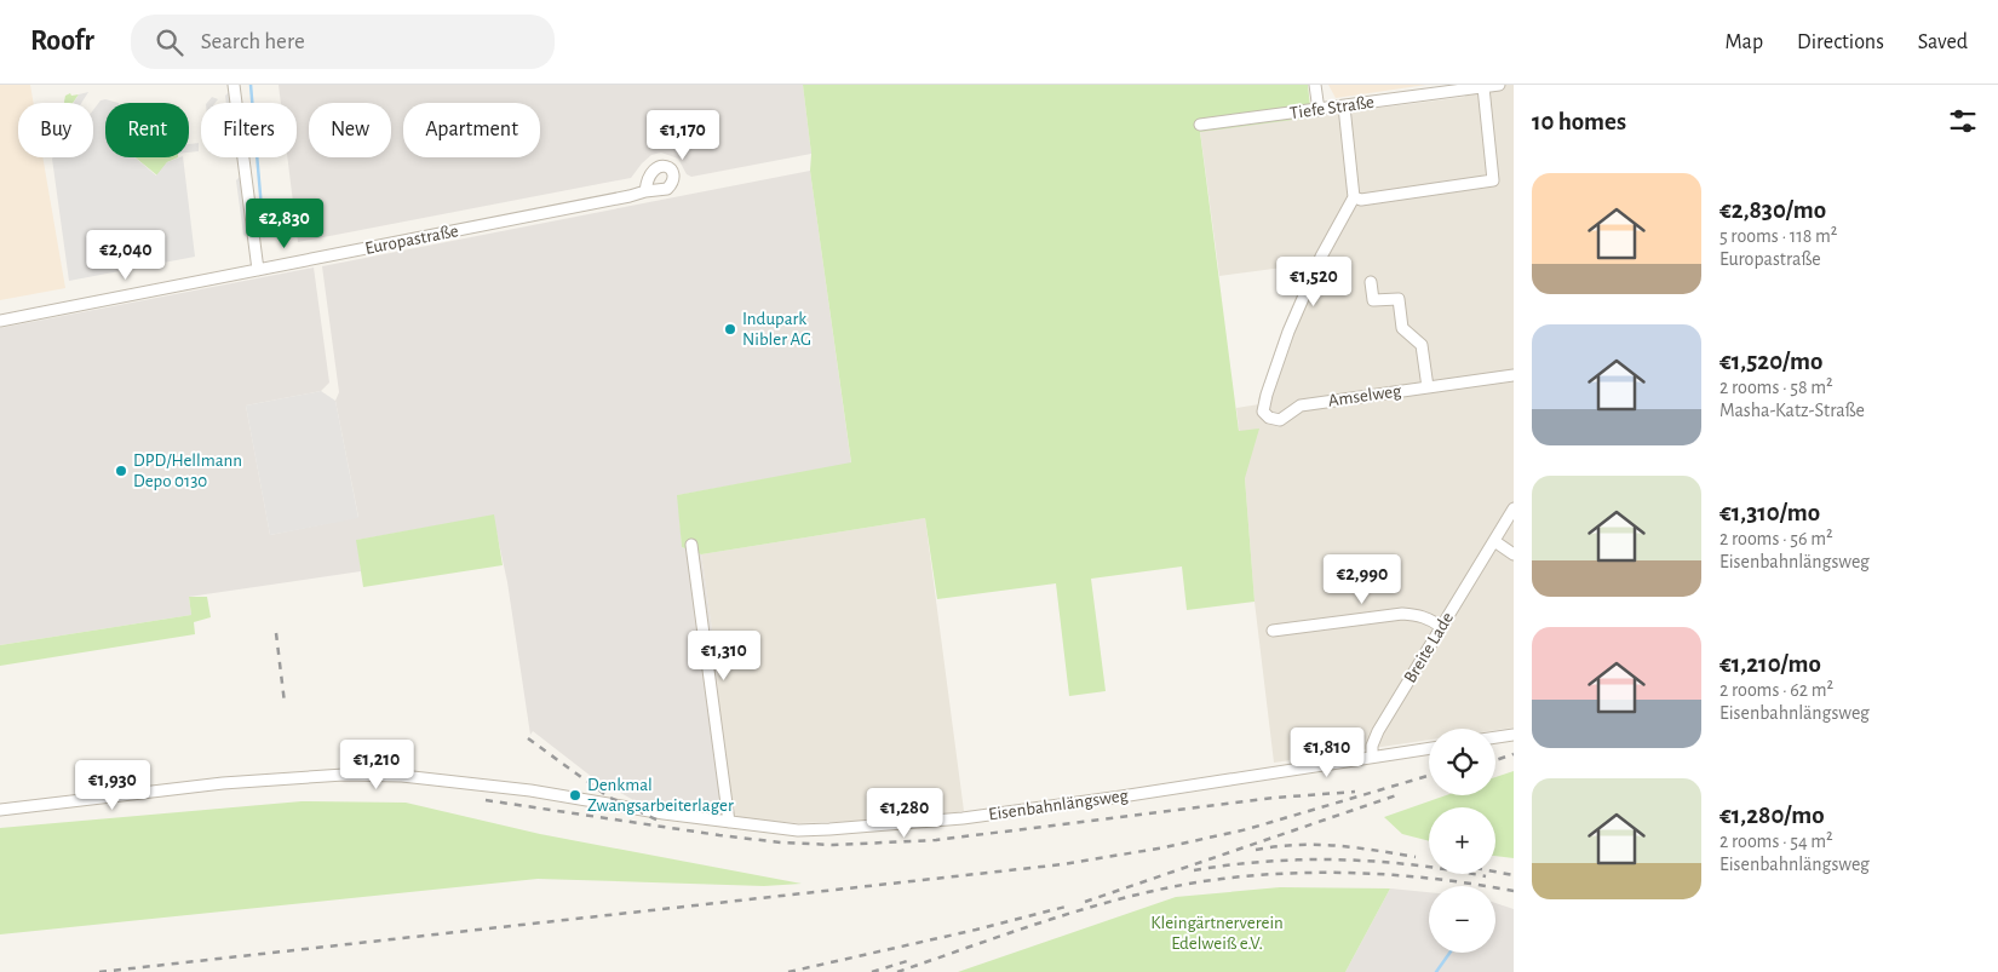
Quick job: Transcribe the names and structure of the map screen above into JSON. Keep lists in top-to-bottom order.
{
  "streets": {
    "street": [
      "Tiefe Straße",
      "Europastraße",
      "Amselweg",
      "Breite Lade",
      "Eisenbahnlängsweg"
    ]
  },
  "crossings": [
    ["Breite Lade", "Eisenbahnlängsweg"]
  ],
  "parks": ["Kleingärtnerverein Edelweiß e.V."],
  "places": ["Indupark Nibler AG", "DPD/Hellmann Depo 0130", "Denkmal Zwangsarbeiterlager"],
  "page": {
    "header": "Roofr",
    "search": "Search here",
    "nav": ["Map", "Directions", "Saved"],
    "heading": "10 homes",
    "chip": [
      "Buy",
      "Rent",
      "Filters",
      "New",
      "Apartment"
    ],
    "price": [
      "€1,170",
      "€2,830",
      "€2,040",
      "€1,520",
      "€2,990",
      "€1,310",
      "€1,810",
      "€1,210",
      "€1,930",
      "€1,280"
    ],
    "list": [
      {
        "name": "€2,830/mo",
        "note": "5 rooms · 118 m² · Europastraße"
      },
      {
        "name": "€1,520/mo",
        "note": "2 rooms · 58 m² · Masha-Katz-Straße"
      },
      {
        "name": "€1,310/mo",
        "note": "2 rooms · 56 m² · Eisenbahnlängsweg"
      },
      {
        "name": "€1,210/mo",
        "note": "2 rooms · 62 m² · Eisenbahnlängsweg"
      },
      {
        "name": "€1,280/mo",
        "note": "2 rooms · 54 m² · Eisenbahnlängsweg"
      }
    ],
    "map_buttons": ["+", "−"]
  }
}
